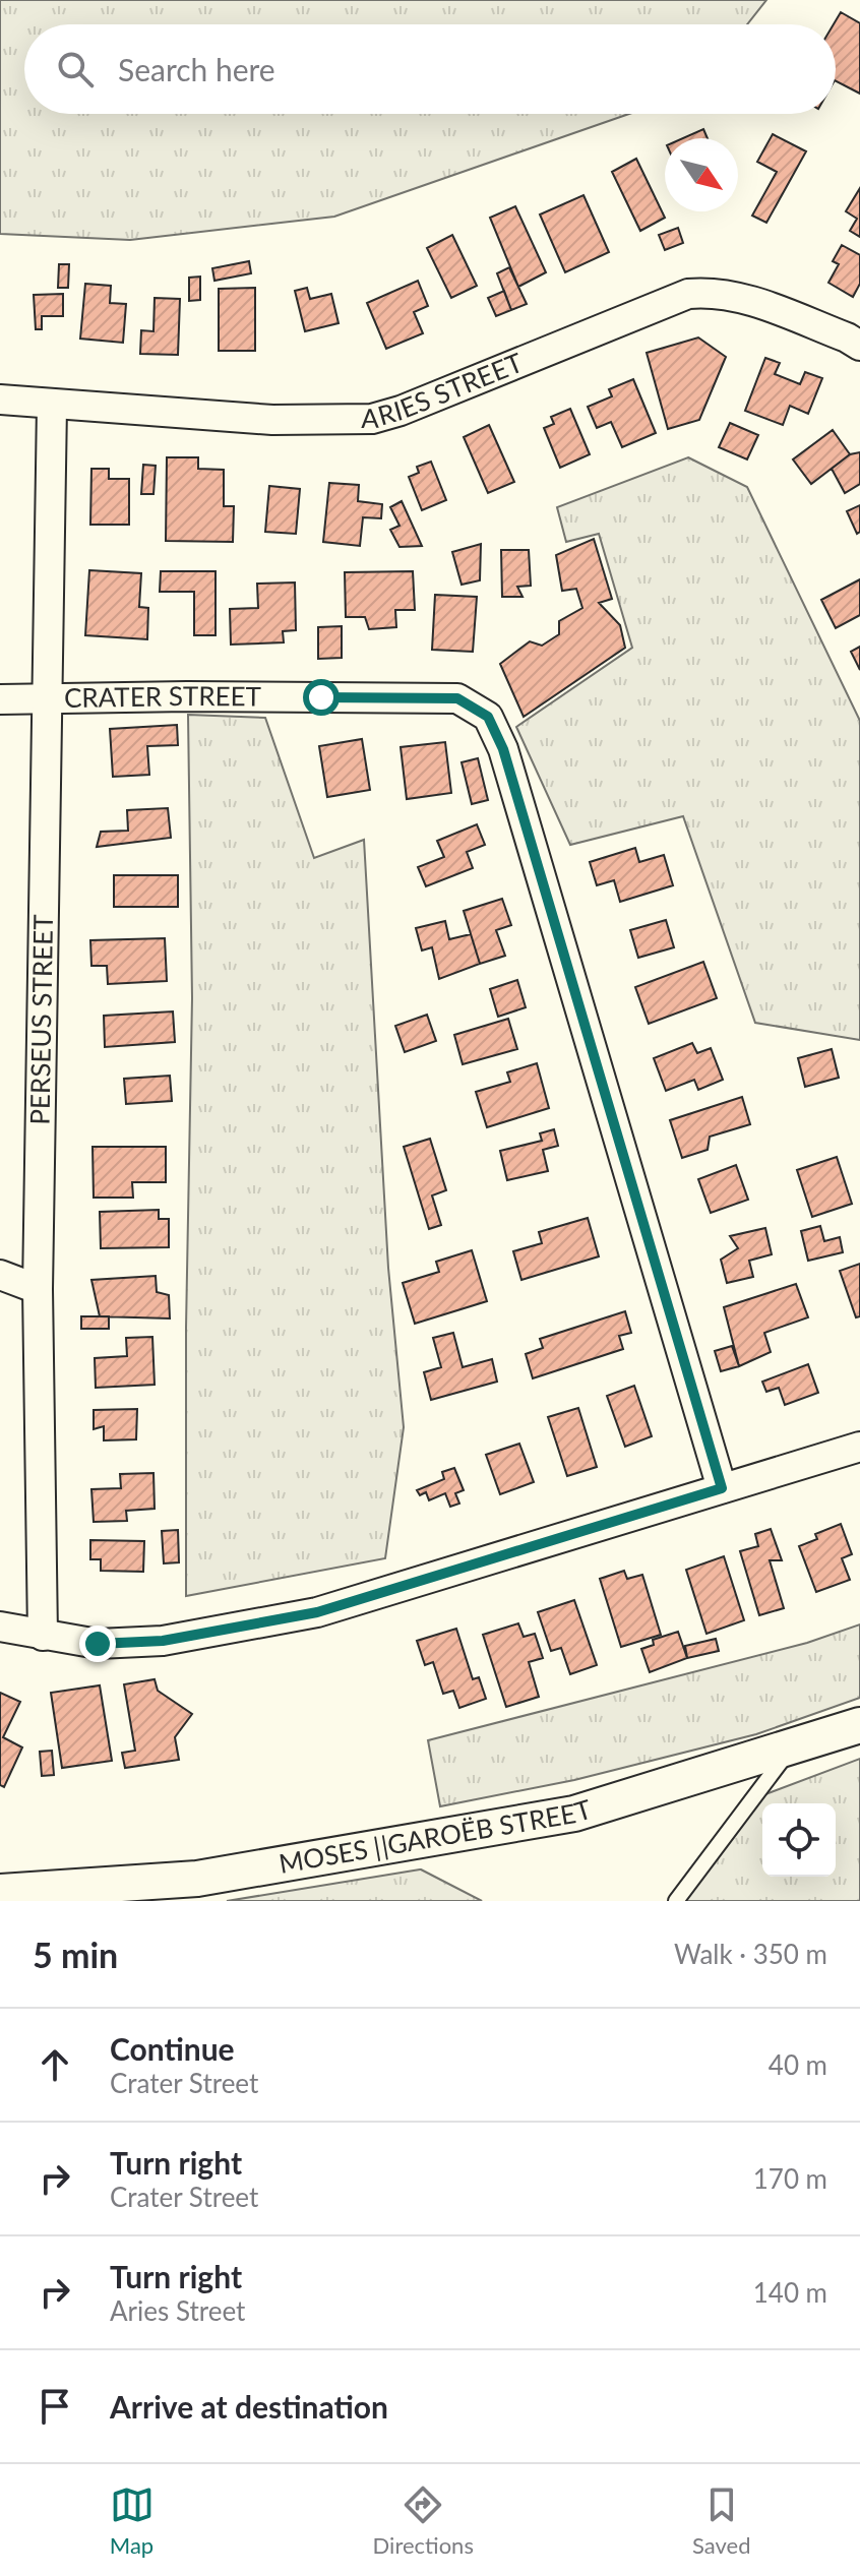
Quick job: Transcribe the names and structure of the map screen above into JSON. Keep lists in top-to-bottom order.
{
  "streets": {
    "street": [
      "ARIES STREET",
      "CRATER STREET",
      "PERSEUS STREET",
      "MOSES ǁGAROËB STREET"
    ]
  },
  "crossings": [
    ["ARIES STREET", "PERSEUS STREET"],
    ["CRATER STREET", "PERSEUS STREET"]
  ],
  "north": "bottom right",
  "page": {
    "search": "Search here",
    "heading": ["5 min", "Walk · 350 m"],
    "list": [
      ["Continue", "Crater Street", "40 m"],
      ["Turn right", "Crater Street", "170 m"],
      ["Turn right", "Aries Street", "140 m"],
      "Arrive at destination"
    ],
    "nav": ["Map", "Directions", "Saved"]
  }
}
